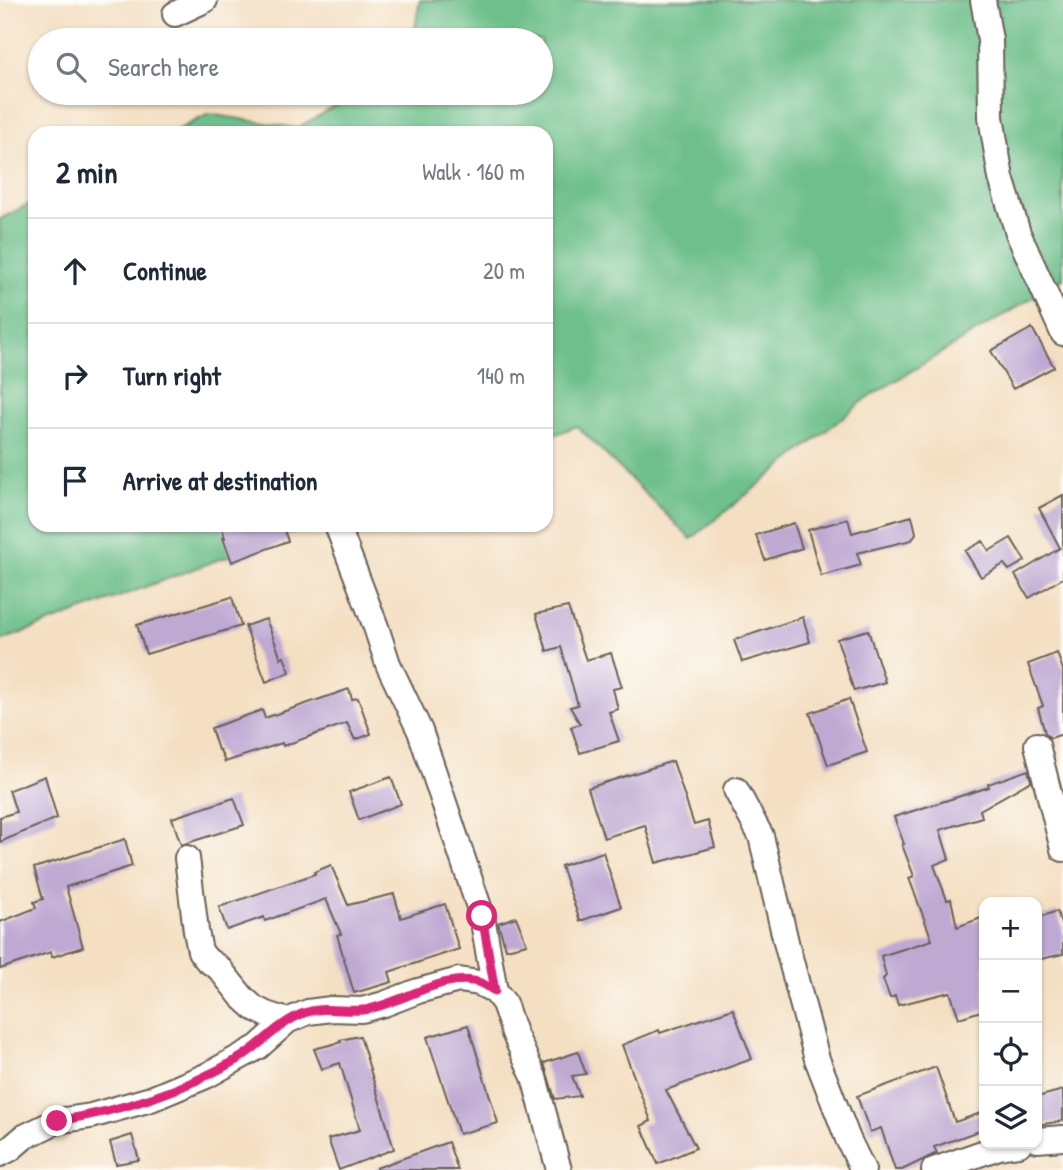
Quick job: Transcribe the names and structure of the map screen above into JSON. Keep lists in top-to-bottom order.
{
  "page": {
    "search": "Search here",
    "heading": ["2 min", "Walk · 160 m"],
    "list": [
      ["Continue", "20 m"],
      ["Turn right", "140 m"],
      "Arrive at destination"
    ],
    "map_buttons": ["+", "−"]
  }
}
